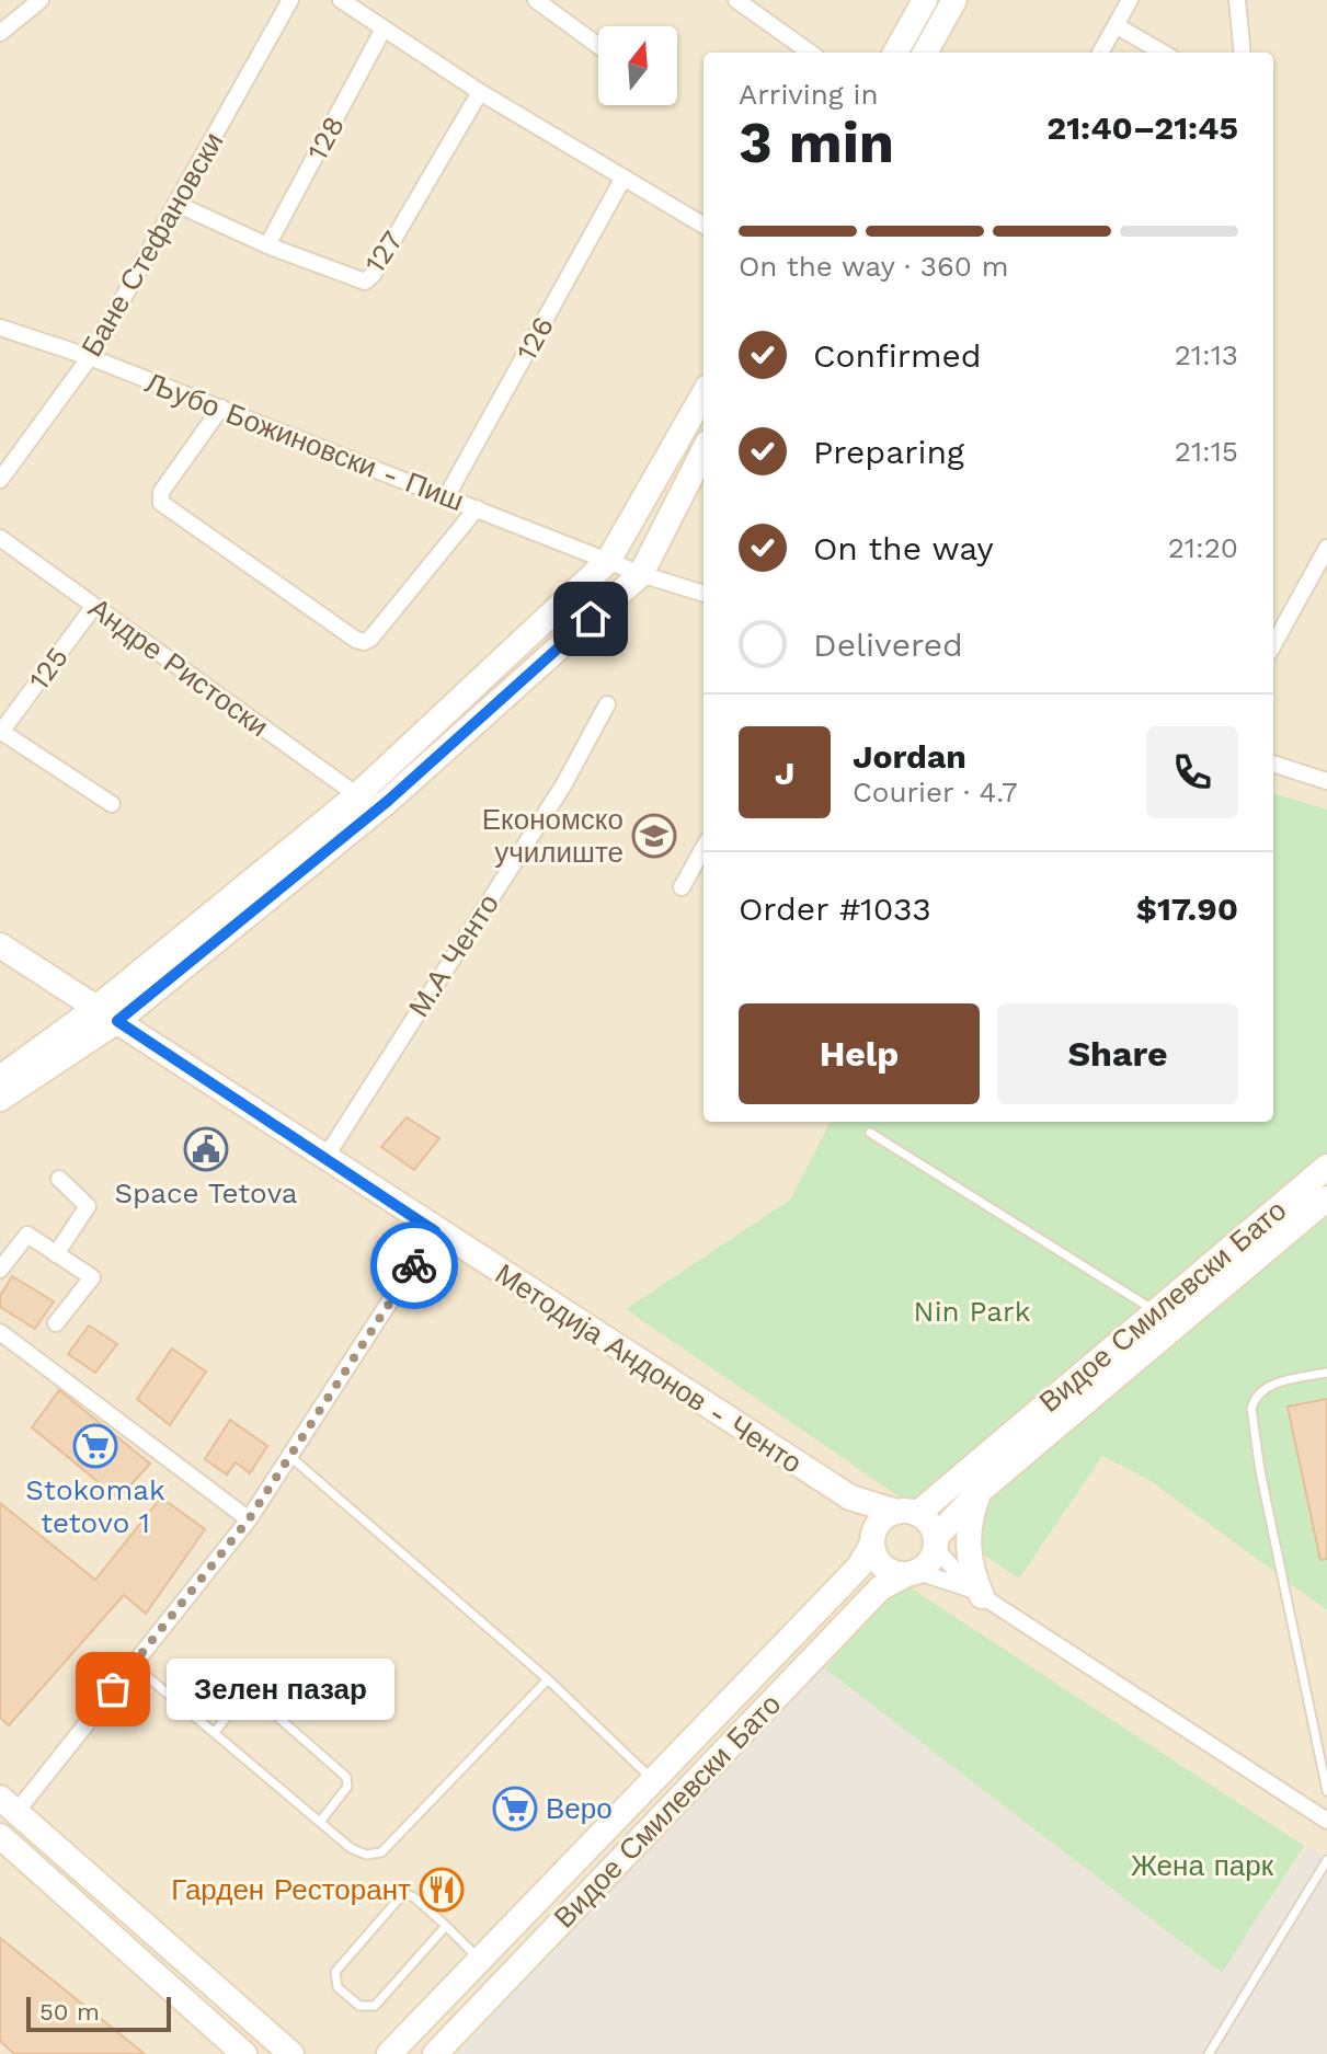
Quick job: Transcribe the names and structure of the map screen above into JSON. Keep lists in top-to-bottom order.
{
  "streets": {
    "street": [
      "128",
      "Бане Стефановски",
      "127",
      "126",
      "Љубо Божиновски - Пиш",
      "Андре Ристоски",
      "125",
      "М.А Ченто",
      "Видое Смилевски Бато",
      "Методија Андонов - Ченто"
    ]
  },
  "crossings": [
    ["128", "127"],
    ["Бане Стефановски", "127"],
    ["Бане Стефановски", "Љубо Божиновски - Пиш"],
    ["126", "Љубо Божиновски - Пиш"],
    ["Андре Ристоски", "125"],
    ["М.А Ченто", "Методија Андонов - Ченто"],
    ["Видое Смилевски Бато", "Методија Андонов - Ченто"]
  ],
  "parks": ["Nin Park", "Жена парк"],
  "places": {
    "school or university": ["Економско училиште"],
    "public building": ["Space Tetova"],
    "supermarket": ["Stokomak tetovo 1", "Веро"],
    "other": ["Зелен пазар"],
    "restaurant": ["Гарден Ресторант"]
  },
  "scale_bar": "50 m",
  "north": "top",
  "page": {
    "heading": ["3 min", "Arriving in", "21:40–21:45"],
    "panel": [
      "Jordan",
      "Courier · 4.7",
      "Order #1033",
      "$17.90"
    ],
    "bar": "On the way · 360 m",
    "list": [
      ["Confirmed", "21:13"],
      ["Preparing", "21:15"],
      ["On the way", "21:20"],
      "Delivered"
    ],
    "round": "J",
    "buttons": ["Help", "Share"],
    "bubble": "Зелен пазар",
    "scale": "50 m"
  }
}
